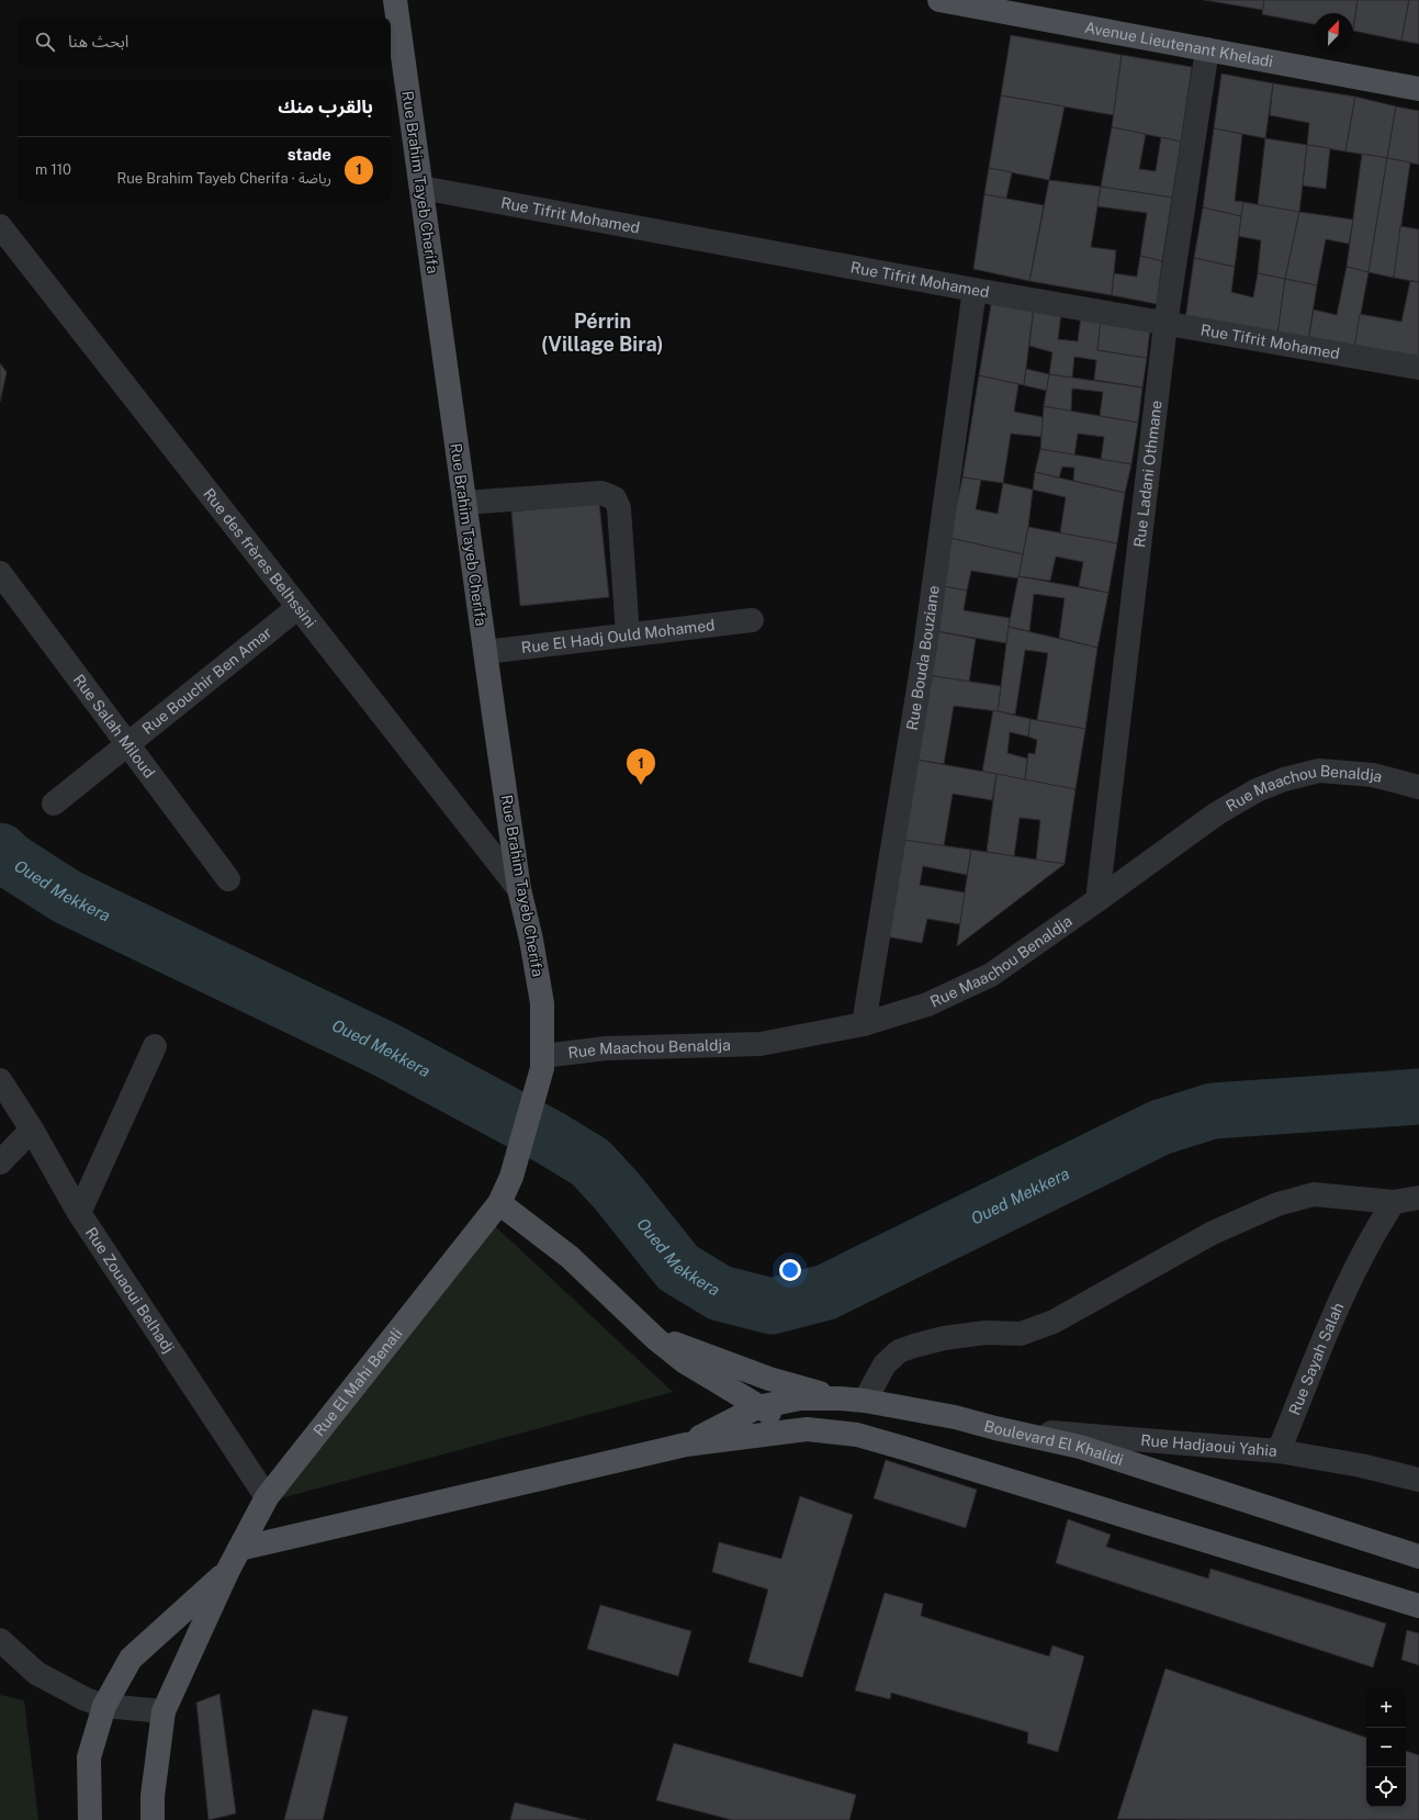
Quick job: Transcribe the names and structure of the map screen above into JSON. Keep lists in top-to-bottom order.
{
  "streets": {
    "main road": [
      "Avenue Lieutenant Kheladi",
      "Rue Brahim Tayeb Cherifa",
      "Rue El Mahi Benali",
      "Boulevard El Khalidi"
    ],
    "street": [
      "Rue Tifrit Mohamed",
      "Rue Ladani Othmane",
      "Rue des frères Belhssini",
      "Rue El Hadj Ould Mohamed",
      "Rue Bouda Bouziane",
      "Rue Bouchir Ben Amar",
      "Rue Salah Miloud",
      "Rue Maachou Benaldja",
      "Rue Zouaoui Belhadj",
      "Rue Sayah Salah",
      "Rue Hadjaoui Yahia"
    ]
  },
  "crossings": [
    ["Avenue Lieutenant Kheladi", "Rue Ladani Othmane"],
    ["Rue Brahim Tayeb Cherifa", "Rue Tifrit Mohamed"],
    ["Rue Brahim Tayeb Cherifa", "Rue des frères Belhssini"],
    ["Rue Brahim Tayeb Cherifa", "Rue El Hadj Ould Mohamed"],
    ["Rue Brahim Tayeb Cherifa", "Rue Maachou Benaldja"],
    ["Rue Brahim Tayeb Cherifa", "Rue El Mahi Benali"],
    ["Rue Tifrit Mohamed", "Rue Ladani Othmane"],
    ["Rue Tifrit Mohamed", "Rue Bouda Bouziane"],
    ["Rue Ladani Othmane", "Rue Maachou Benaldja"],
    ["Rue des frères Belhssini", "Rue Bouchir Ben Amar"],
    ["Rue Bouda Bouziane", "Rue Maachou Benaldja"],
    ["Rue Bouchir Ben Amar", "Rue Salah Miloud"],
    ["Rue Zouaoui Belhadj", "Rue El Mahi Benali"],
    ["Rue Sayah Salah", "Rue Hadjaoui Yahia"],
    ["Boulevard El Khalidi", "Rue Hadjaoui Yahia"]
  ],
  "districts": ["Pérrin (Village Bira)"],
  "water": ["Oued Mekkera"],
  "north": "top right",
  "page": {
    "search": "ابحث هنا",
    "heading": "بالقرب منك",
    "list": [
      {
        "mark": "1",
        "name": "stade",
        "note": "رياضة · Rue Brahim Tayeb Cherifa",
        "value": "110 m"
      }
    ],
    "pins": "1",
    "map_buttons": ["+", "−"]
  }
}
